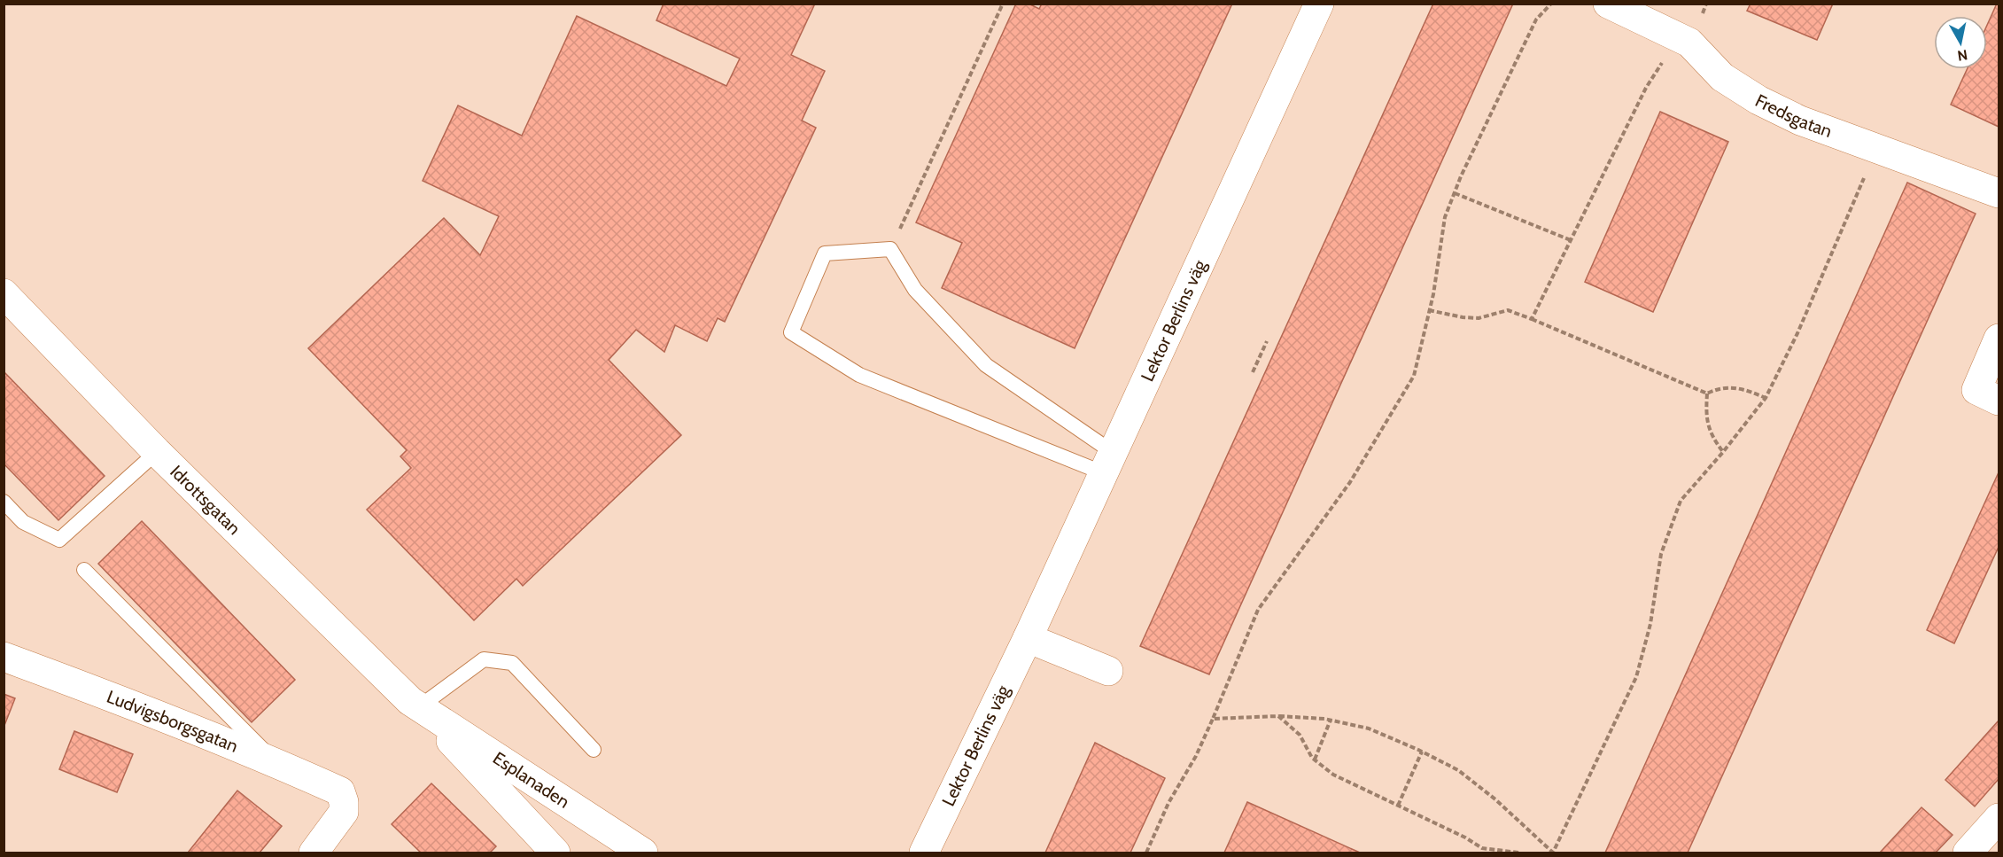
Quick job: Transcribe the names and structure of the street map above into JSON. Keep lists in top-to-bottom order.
{
  "streets": {
    "street": [
      "Fredsgatan",
      "Lektor Berlins väg",
      "Idrottsgatan",
      "Ludvigsborgsgatan",
      "Esplanaden"
    ]
  },
  "crossings": [
    ["Idrottsgatan", "Esplanaden"]
  ],
  "north": "bottom"
}
